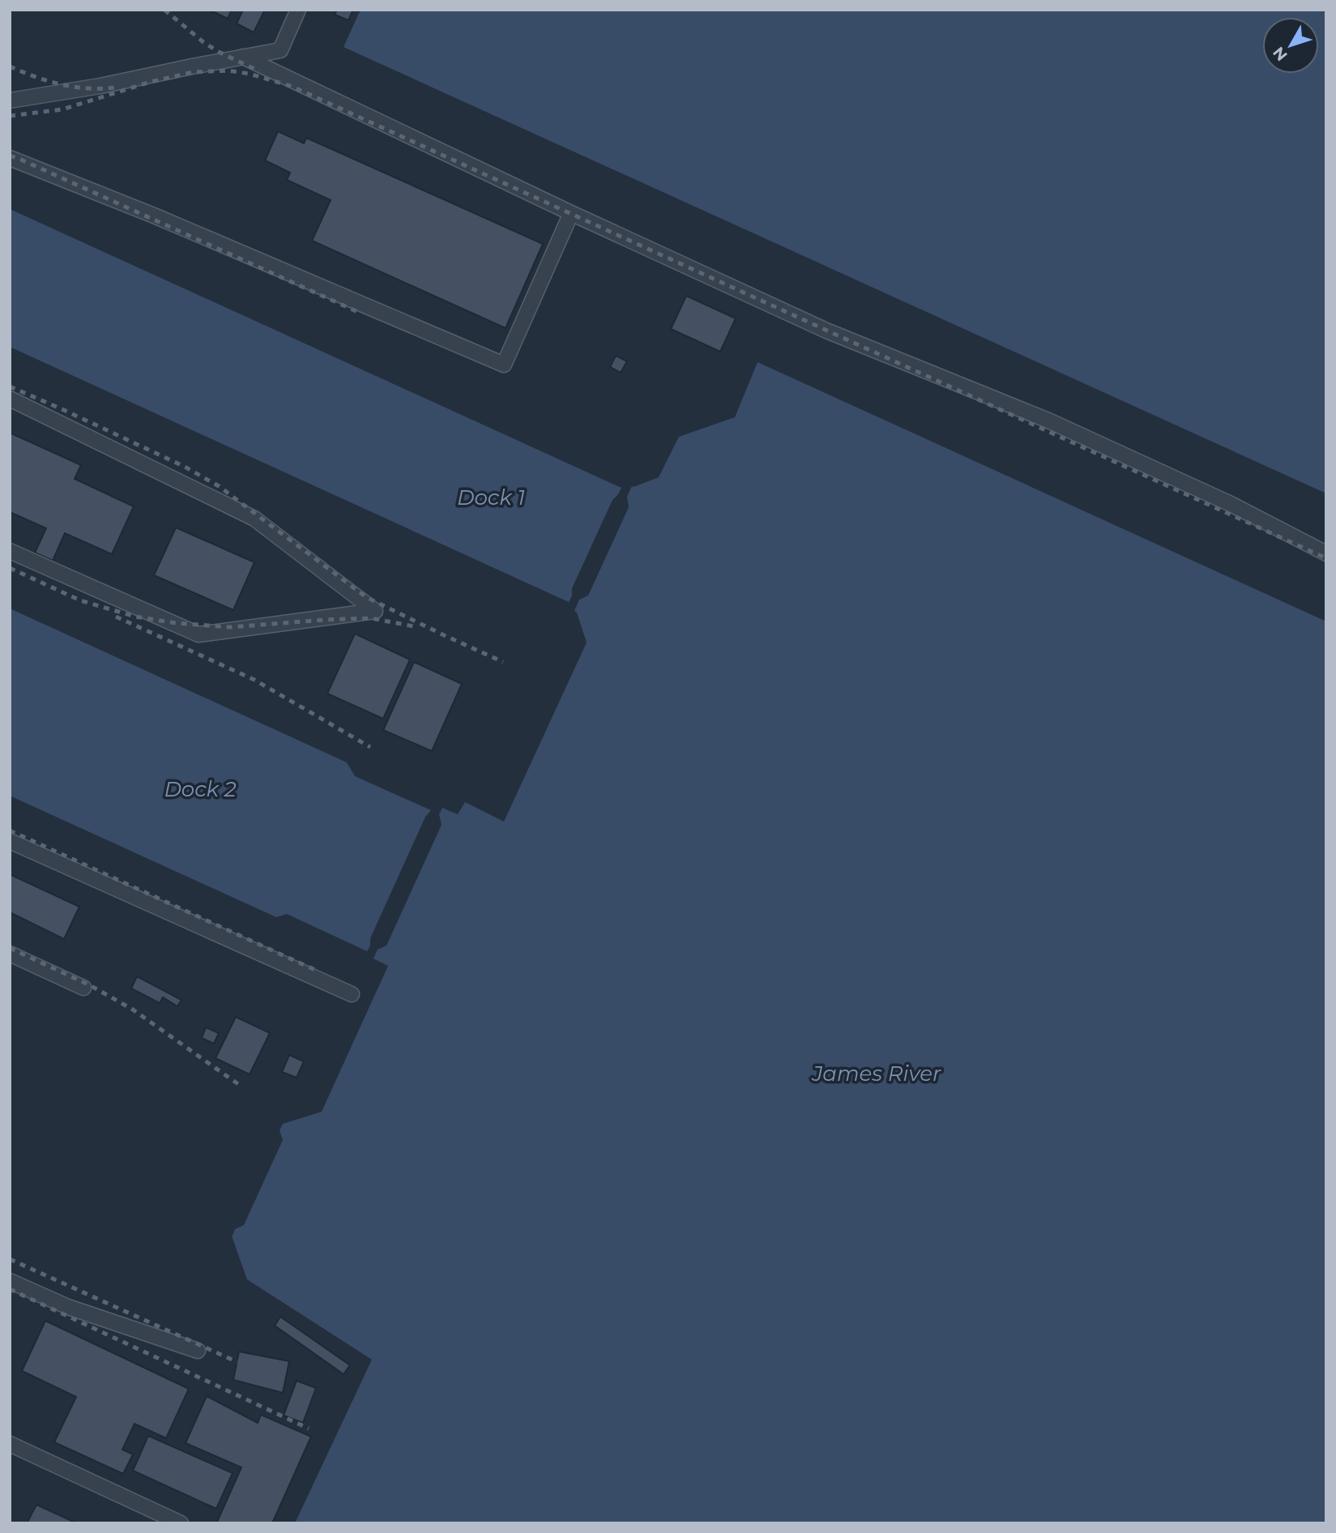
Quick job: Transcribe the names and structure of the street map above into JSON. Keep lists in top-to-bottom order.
{
  "water": ["Dock 1", "Dock 2", "James River"],
  "north": "bottom left"
}
